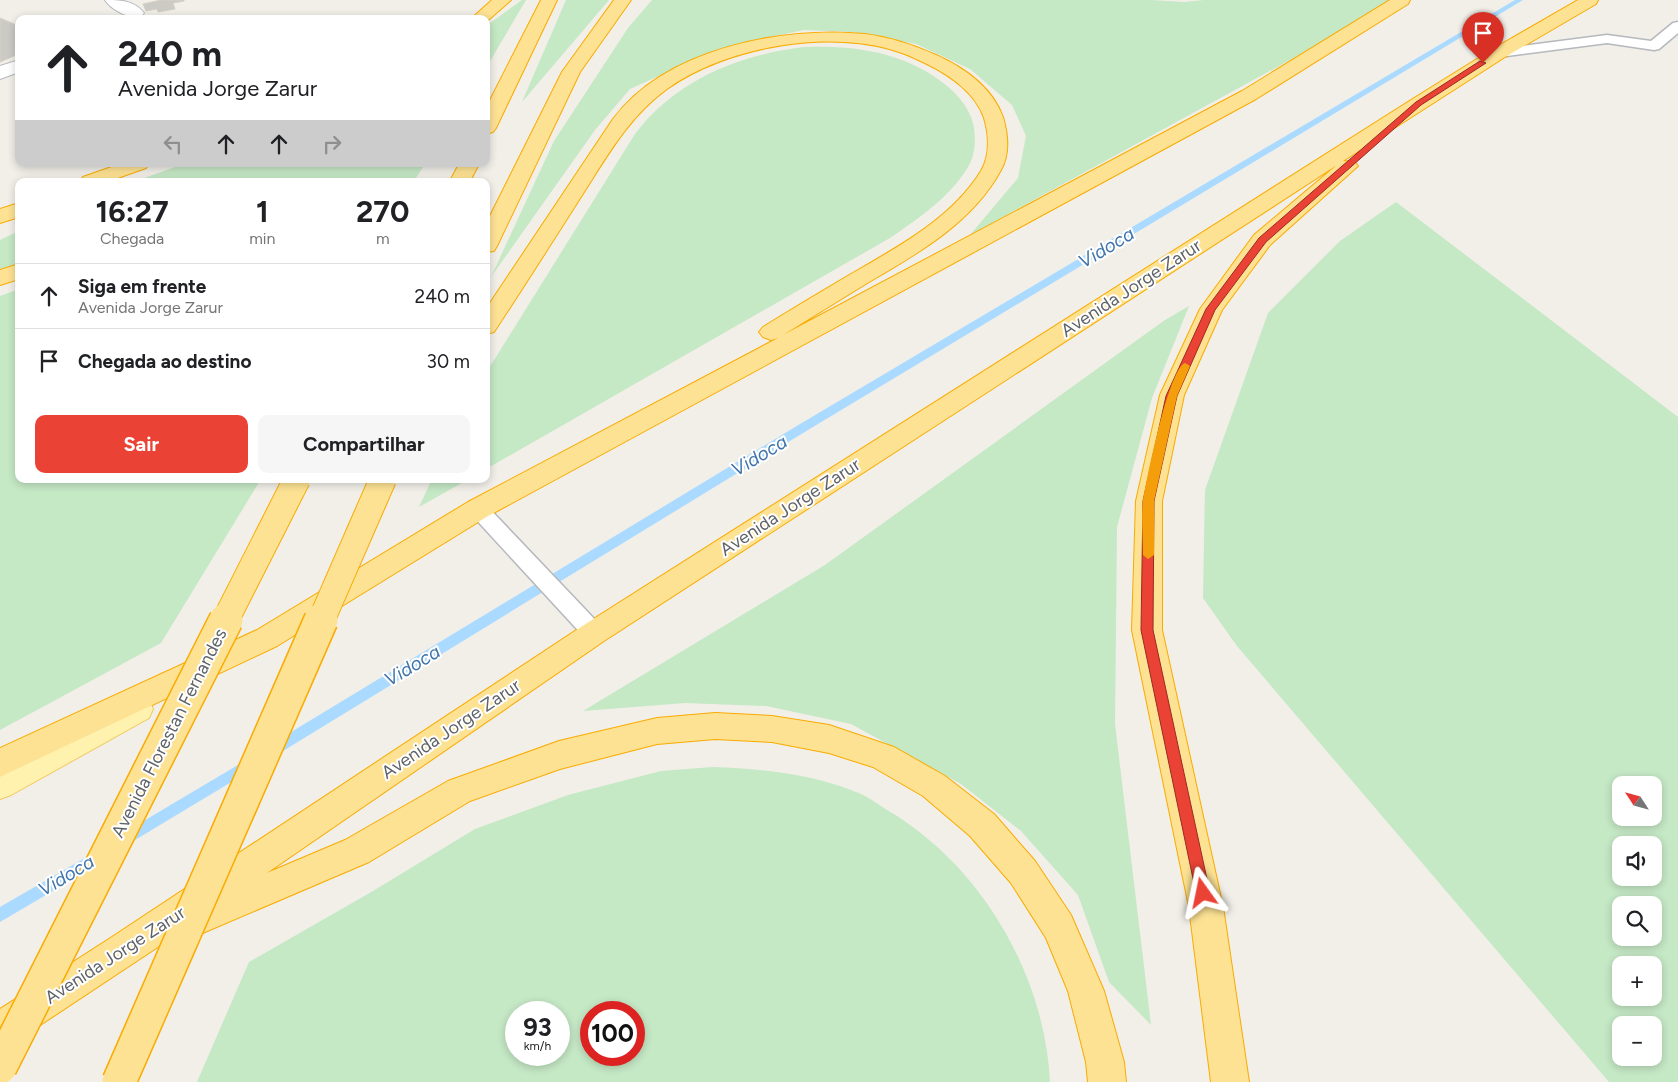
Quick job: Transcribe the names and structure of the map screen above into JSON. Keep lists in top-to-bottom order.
{
  "streets": {
    "highway": ["Avenida Jorge Zarur", "Avenida Florestan Fernandes"]
  },
  "water": ["Vidoca"],
  "north": "top left",
  "page": {
    "turn": ["240 m", "Avenida Jorge Zarur"],
    "eta": [
      "16:27",
      "Chegada",
      "1",
      "min",
      "270",
      "m"
    ],
    "list": [
      {
        "name": "Siga em frente",
        "note": "Avenida Jorge Zarur",
        "value": "240 m"
      },
      {
        "name": "Chegada ao destino",
        "value": "30 m"
      }
    ],
    "buttons": ["Sair", "Compartilhar"],
    "map_buttons": ["+", "−"],
    "speed": "93 km/h",
    "limit": "100"
  }
}
